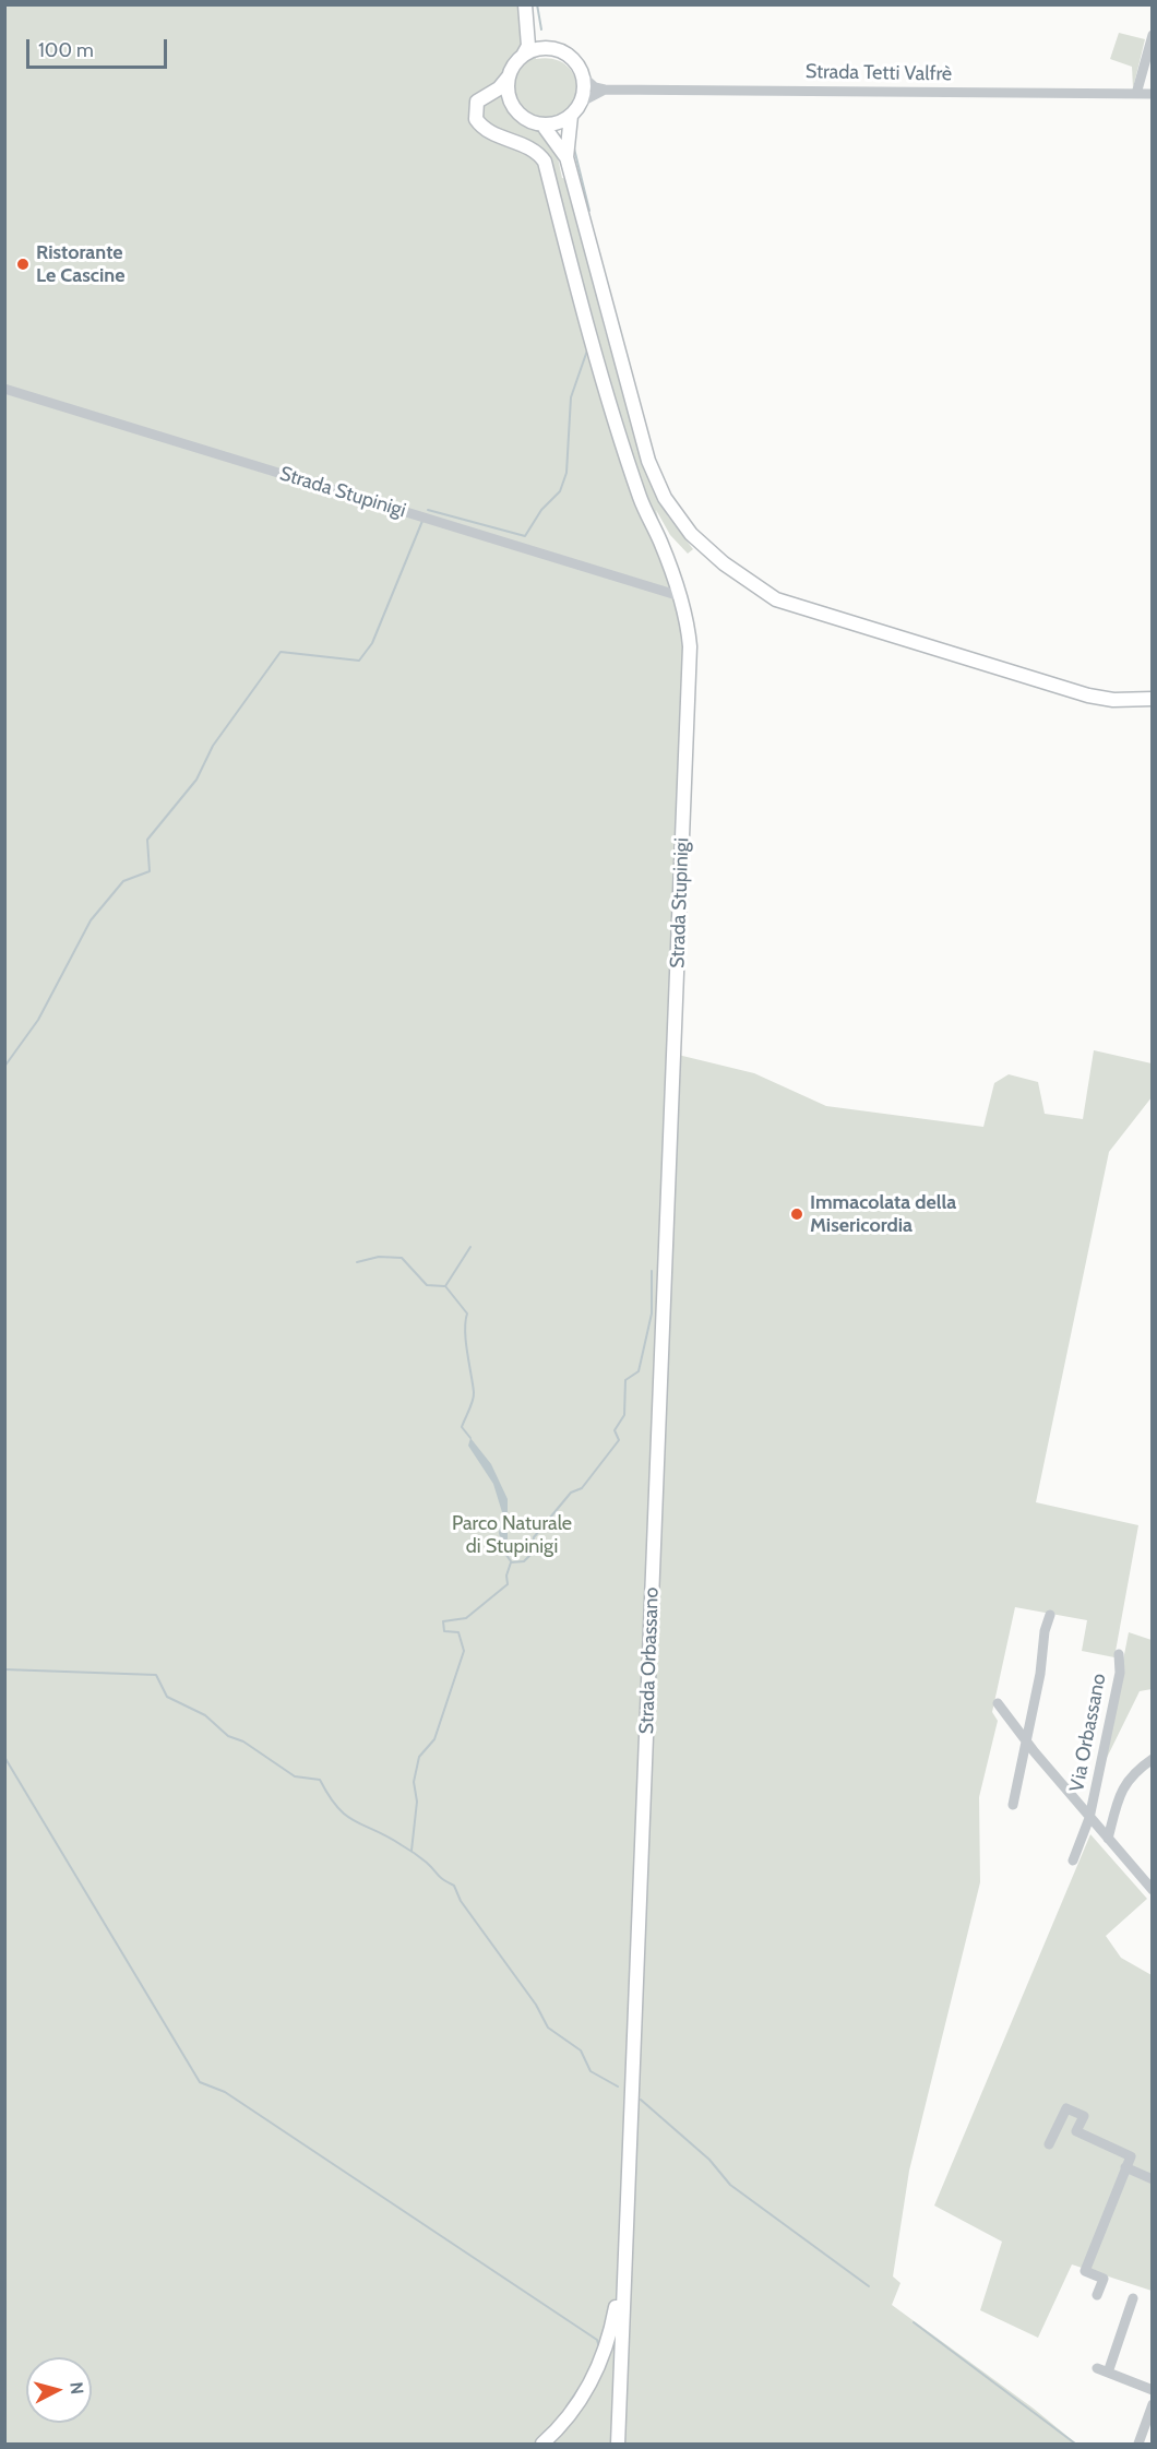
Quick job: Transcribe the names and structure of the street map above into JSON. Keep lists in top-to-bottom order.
{
  "streets": {
    "main road": ["Strada Stupinigi", "Strada Orbassano"],
    "street": ["Strada Tetti Valfrè", "Via Orbassano"]
  },
  "crossings": [
    ["Strada Stupinigi", "Strada Orbassano"]
  ],
  "parks": ["Parco Naturale di Stupinigi"],
  "places": ["Ristorante Le Cascine", "Immacolata della Misericordia"],
  "scale_bar": "100 m",
  "north": "right"
}
